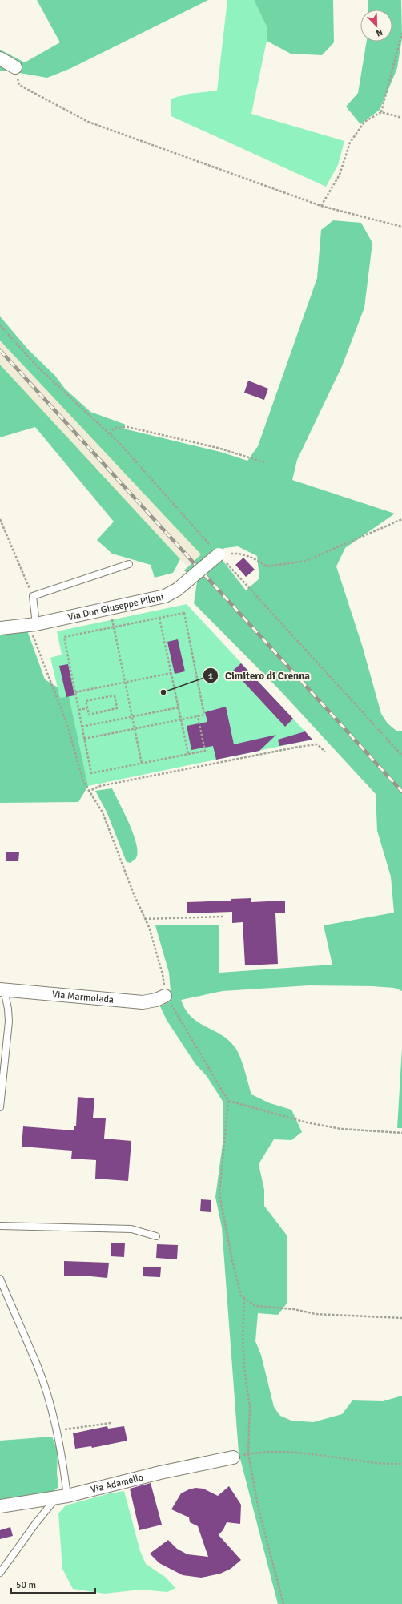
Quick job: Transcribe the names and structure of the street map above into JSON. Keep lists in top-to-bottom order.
{
  "streets": {
    "street": ["Via Don Giuseppe Piloni", "Via Marmolada", "Via Adamello"]
  },
  "places": ["Cimitero di Crenna"],
  "scale_bar": "50 m",
  "north": "bottom right"
}
